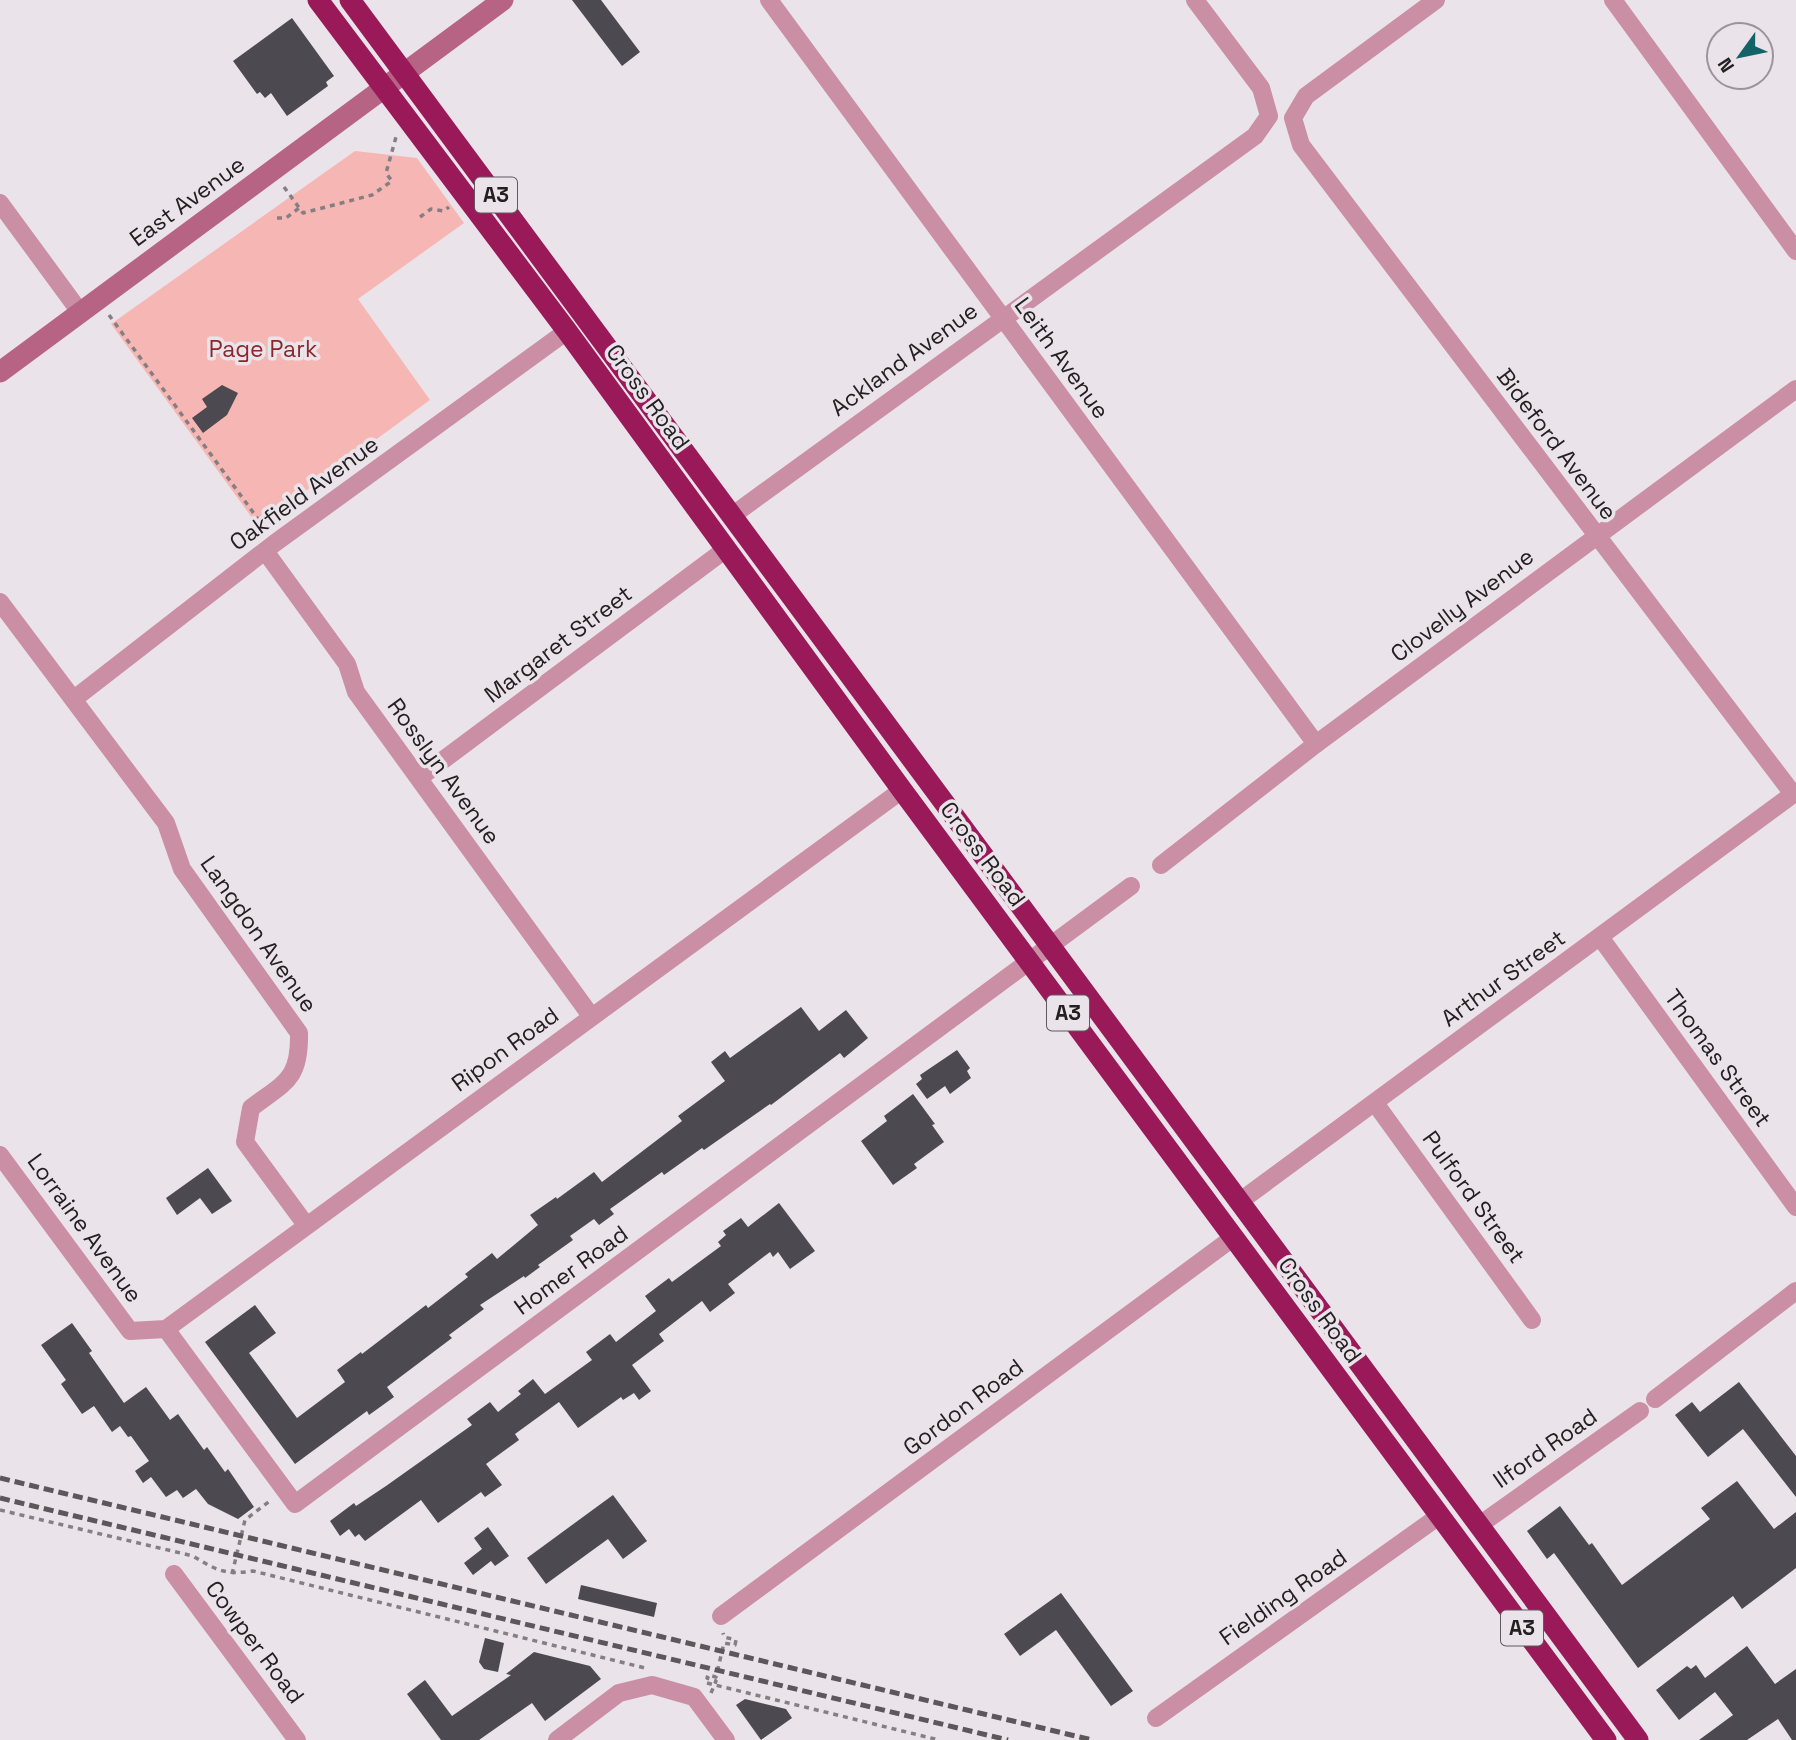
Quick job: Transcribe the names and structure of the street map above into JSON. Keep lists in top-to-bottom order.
{
  "streets": {
    "highway": ["A3", "Cross Road"],
    "street": [
      "East Avenue",
      "Leith Avenue",
      "Ackland Avenue",
      "Bideford Avenue",
      "Oakfield Avenue",
      "Clovelly Avenue",
      "Margaret Street",
      "Rosslyn Avenue",
      "Langdon Avenue",
      "Arthur Street",
      "Ripon Road",
      "Thomas Street",
      "Pulford Street",
      "Lorraine Avenue",
      "Homer Road",
      "Gordon Road",
      "Ilford Road",
      "Fielding Road",
      "Cowper Road"
    ]
  },
  "crossings": [
    ["East Avenue", "Cross Road"],
    ["Leith Avenue", "Ackland Avenue"],
    ["Leith Avenue", "Clovelly Avenue"],
    ["Ackland Avenue", "Cross Road"],
    ["Cross Road", "Oakfield Avenue"],
    ["Cross Road", "Margaret Street"],
    ["Cross Road", "Arthur Street"],
    ["Cross Road", "Ripon Road"],
    ["Cross Road", "Homer Road"],
    ["Cross Road", "Gordon Road"],
    ["Cross Road", "Ilford Road"],
    ["Cross Road", "Fielding Road"],
    ["Bideford Avenue", "Clovelly Avenue"],
    ["Bideford Avenue", "Arthur Street"],
    ["Oakfield Avenue", "Rosslyn Avenue"],
    ["Oakfield Avenue", "Langdon Avenue"],
    ["Margaret Street", "Rosslyn Avenue"],
    ["Rosslyn Avenue", "Ripon Road"],
    ["Langdon Avenue", "Ripon Road"],
    ["Arthur Street", "Thomas Street"],
    ["Arthur Street", "Pulford Street"],
    ["Ripon Road", "Lorraine Avenue"]
  ],
  "parks": ["Page Park"],
  "north": "bottom left"
}
